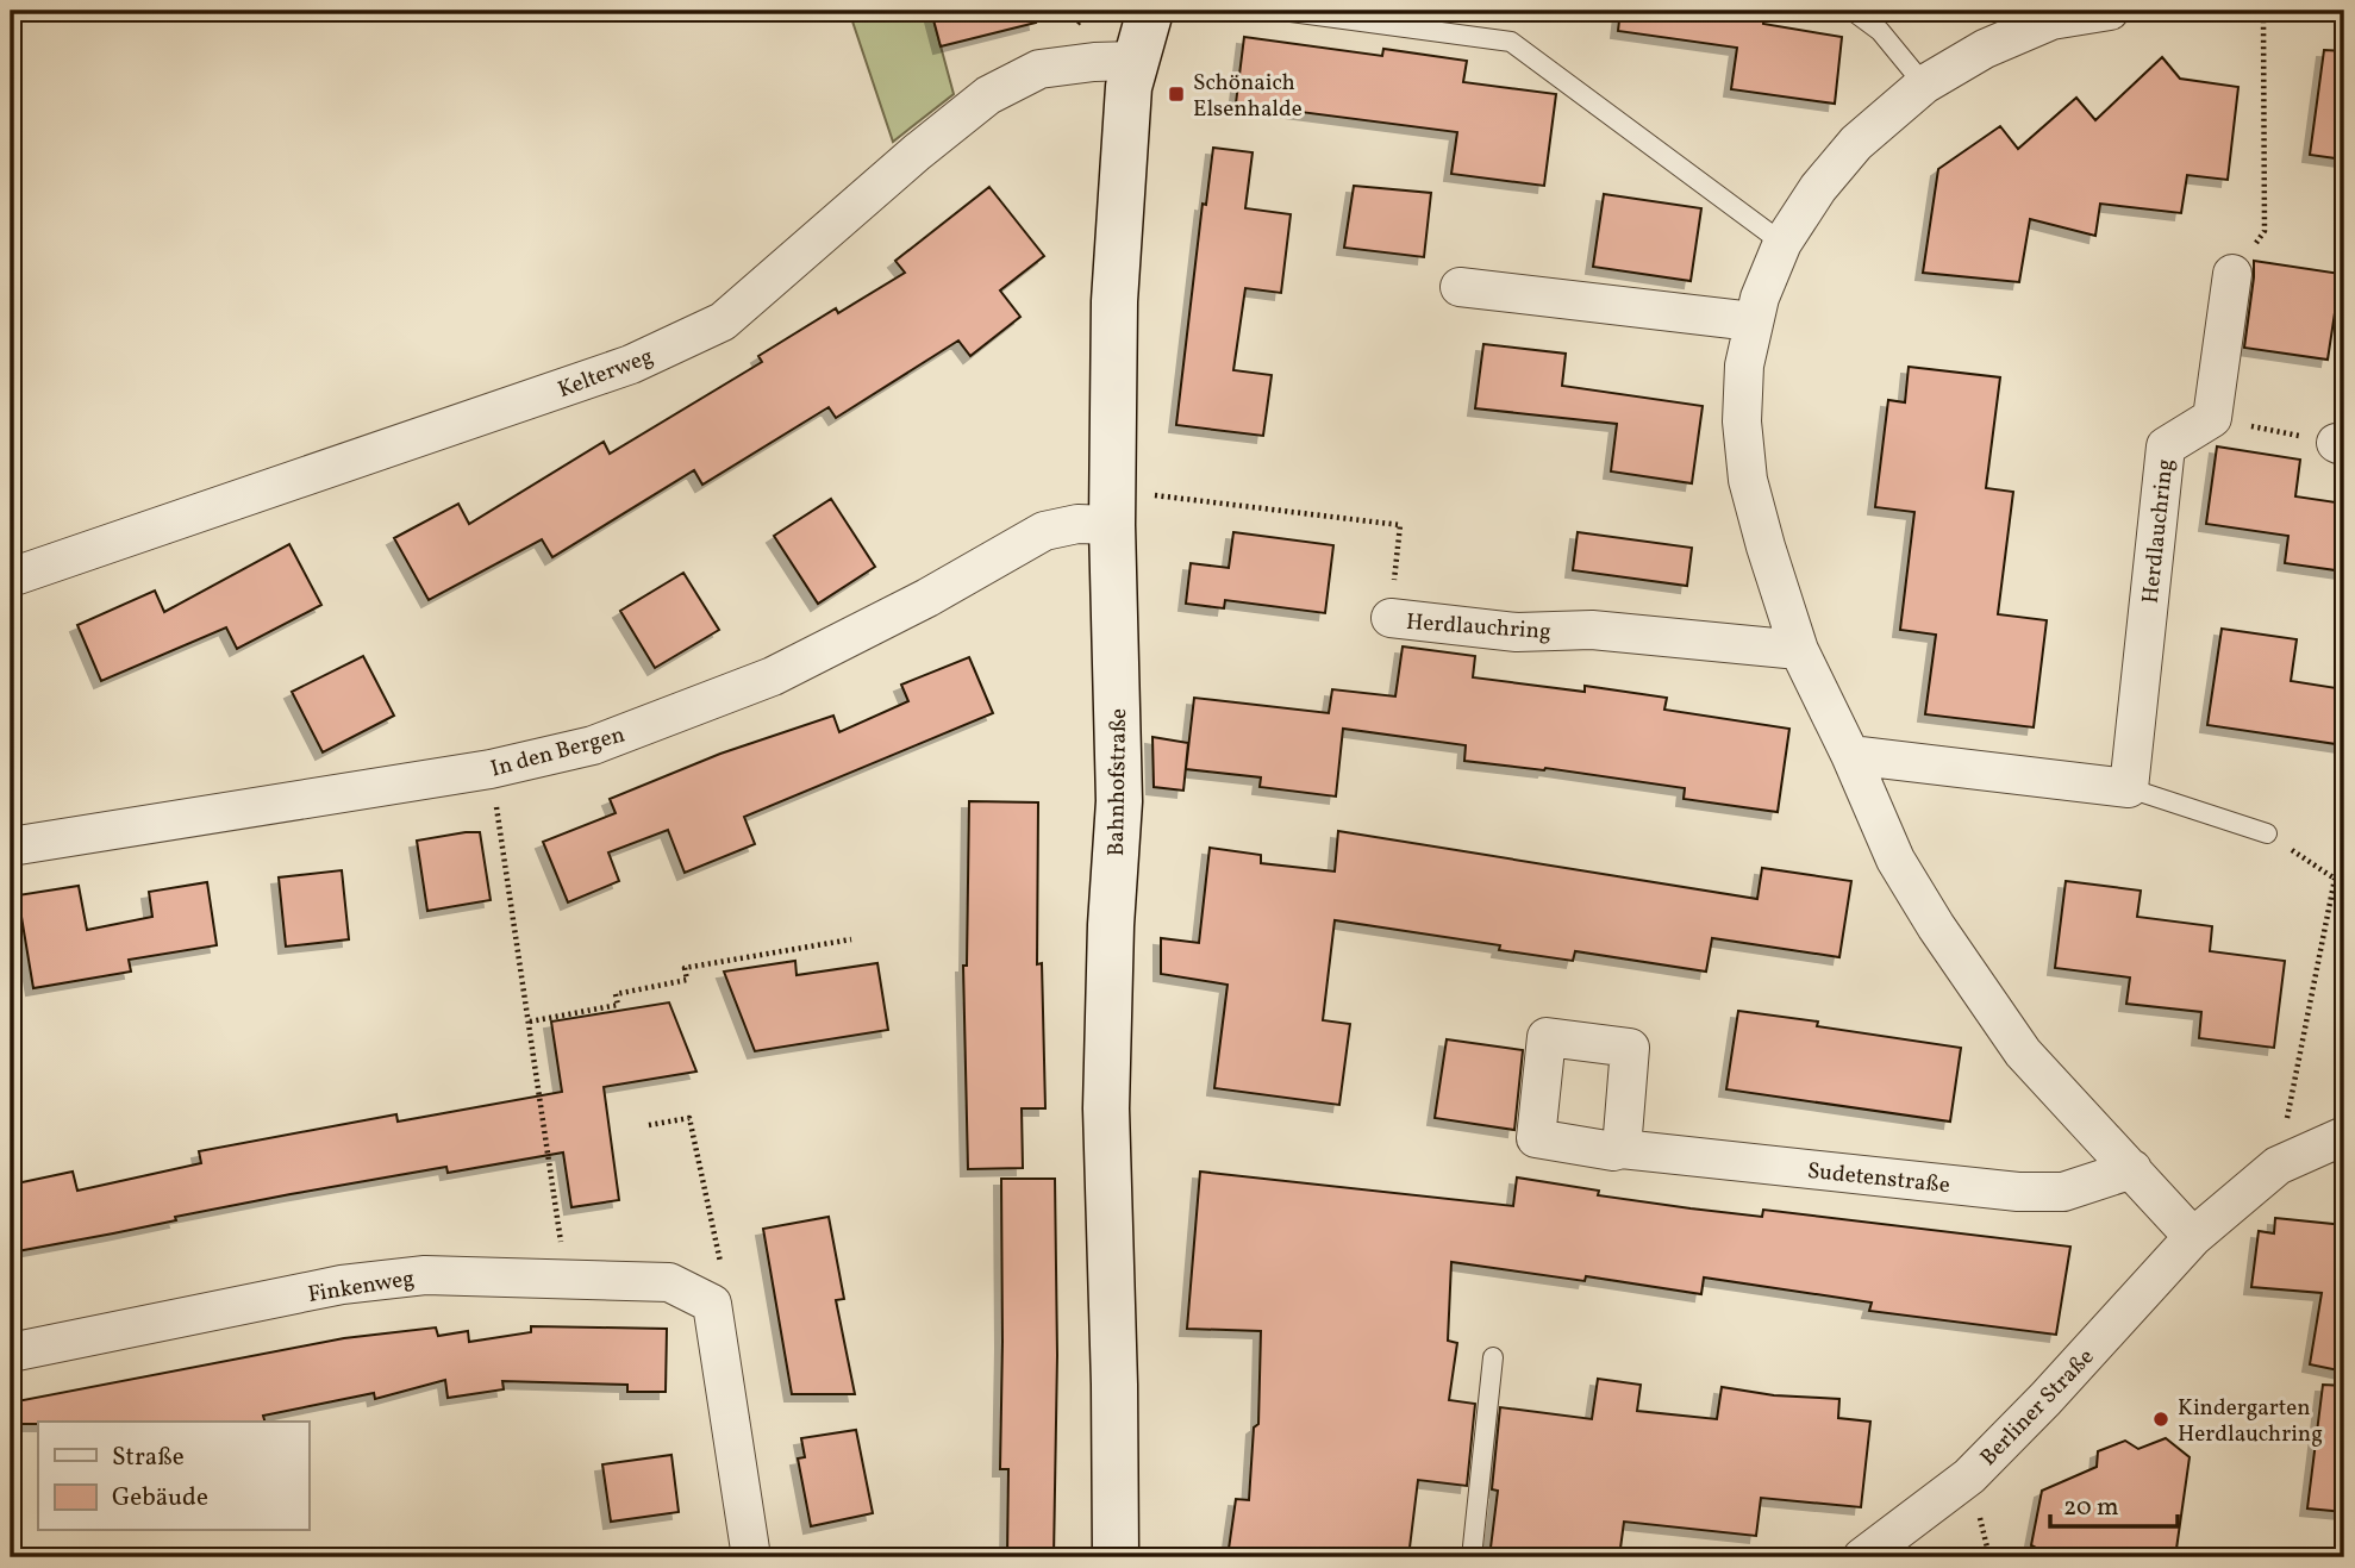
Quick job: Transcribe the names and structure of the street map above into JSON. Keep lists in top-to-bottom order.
{
  "streets": {
    "street": [
      "Kelterweg",
      "Herdlauchring",
      "In den Bergen",
      "Bahnhofstraße",
      "Sudetenstraße",
      "Finkenweg",
      "Berliner Straße"
    ]
  },
  "crossings": [
    ["Kelterweg", "Bahnhofstraße"],
    ["Herdlauchring", "In den Bergen"],
    ["Herdlauchring", "Bahnhofstraße"],
    ["In den Bergen", "Bahnhofstraße"]
  ],
  "places": {
    "transit": ["Schönaich Elsenhalde"],
    "other": ["Kindergarten Herdlauchring"]
  },
  "legend": ["Straße", "Gebäude"],
  "scale_bar": "20 m"
}
